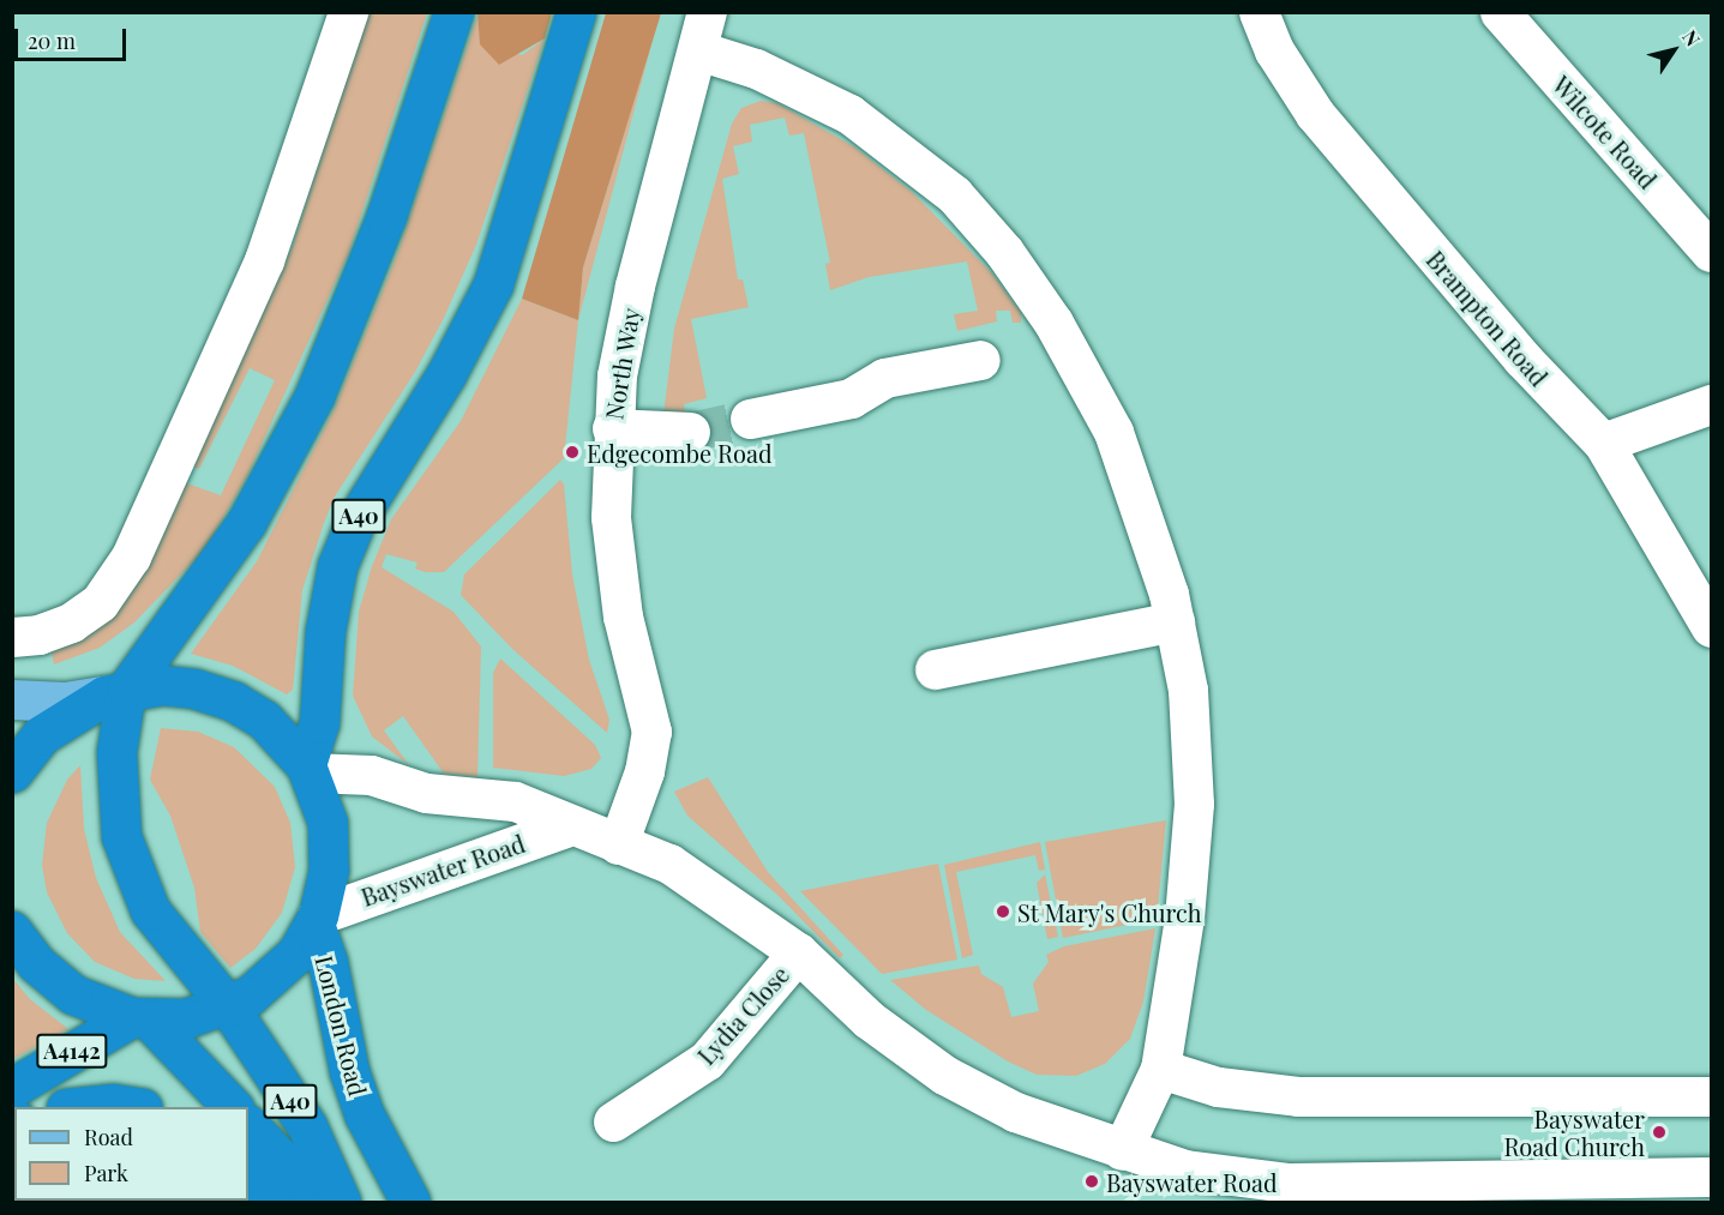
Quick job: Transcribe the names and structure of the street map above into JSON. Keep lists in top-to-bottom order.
{
  "streets": {
    "highway": ["A40", "London Road", "A4142"],
    "street": [
      "Wilcote Road",
      "Brampton Road",
      "North Way",
      "Bayswater Road",
      "Lydia Close"
    ]
  },
  "crossings": [
    ["North Way", "Bayswater Road"],
    ["A40", "Bayswater Road"],
    ["Bayswater Road", "Lydia Close"],
    ["Bayswater Road", "London Road"]
  ],
  "places": [
    "Edgecombe Road",
    "St Mary's Church",
    "Bayswater Road Church",
    "Bayswater Road"
  ],
  "legend": ["Road", "Park"],
  "scale_bar": "20 m",
  "north": "top right"
}
